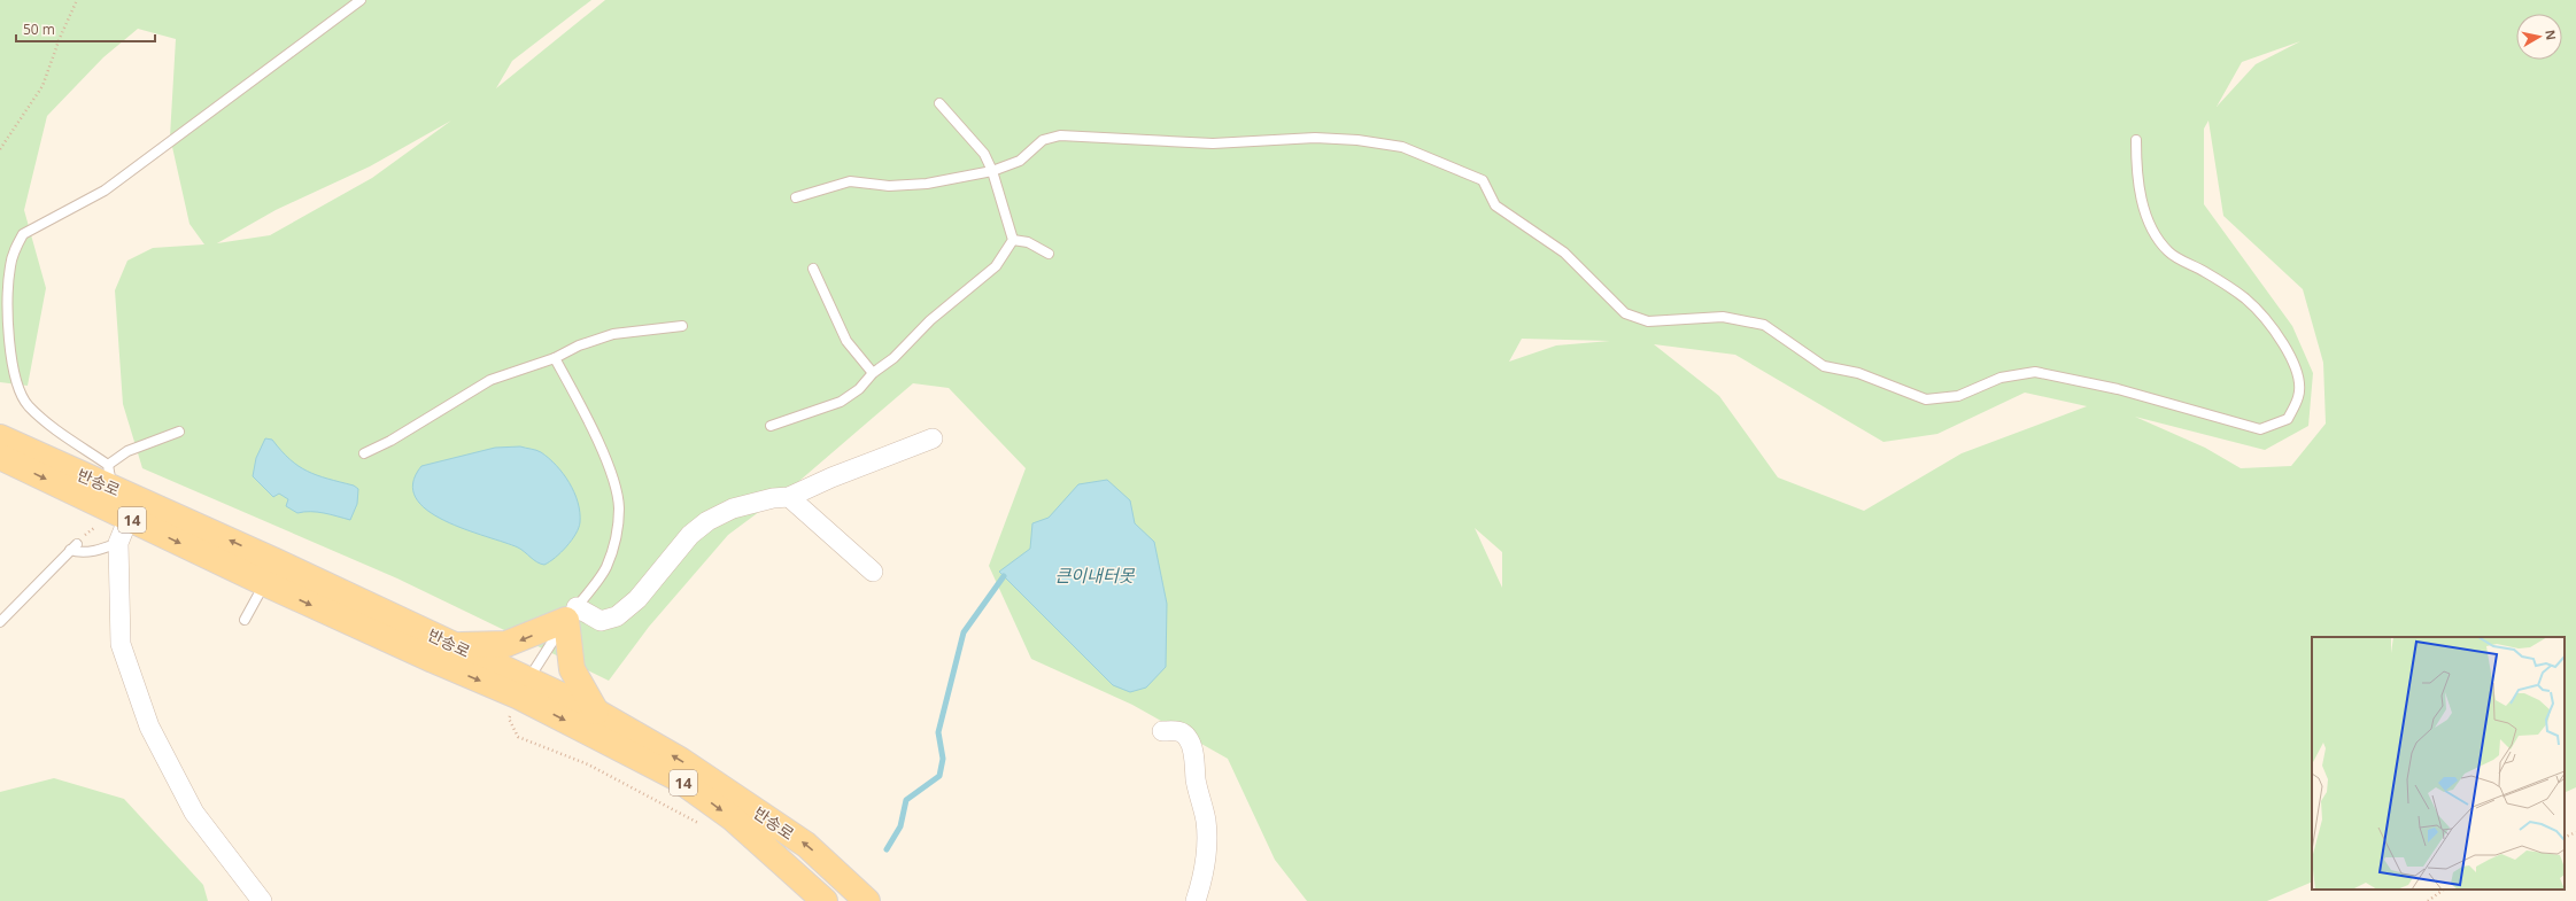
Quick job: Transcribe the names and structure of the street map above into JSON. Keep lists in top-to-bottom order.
{
  "streets": {
    "main road": ["반송로", "14"]
  },
  "water": ["큰이내터못"],
  "scale_bar": "50 m",
  "north": "right"
}
